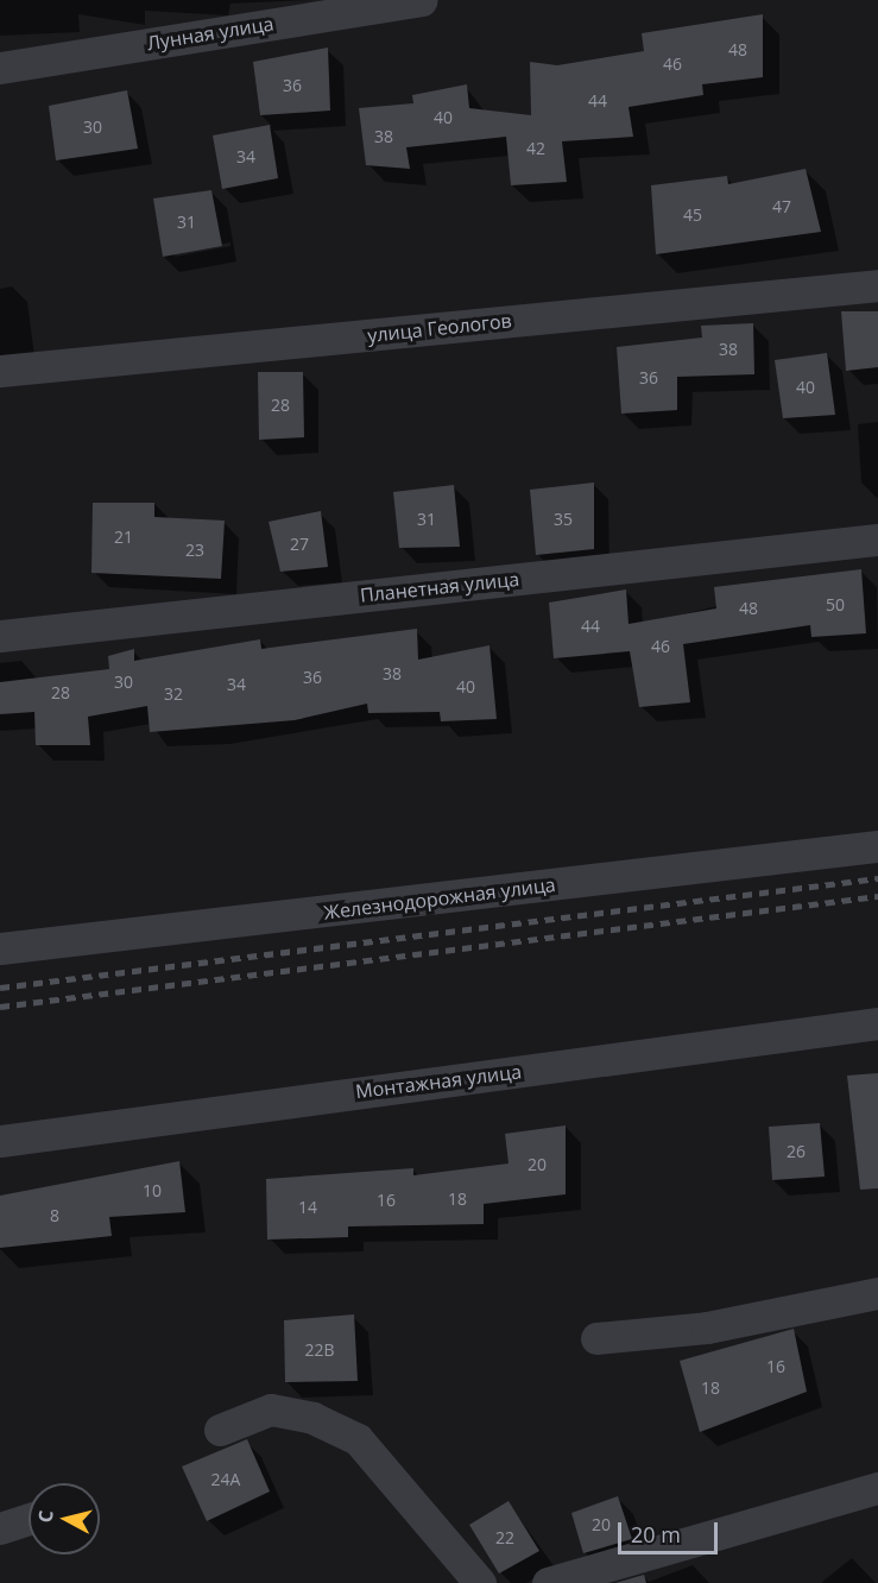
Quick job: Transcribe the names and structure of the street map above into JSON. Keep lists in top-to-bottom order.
{
  "streets": {
    "street": [
      "Лунная улица",
      "улица Геологов",
      "Планетная улица",
      "Железнодорожная улица",
      "Монтажная улица"
    ]
  },
  "house_numbers": [
    "48",
    "46",
    "36",
    "44",
    "40",
    "30",
    "38",
    "42",
    "34",
    "47",
    "45",
    "31",
    "38",
    "36",
    "40",
    "28",
    "31",
    "35",
    "21",
    "27",
    "23",
    "50",
    "48",
    "44",
    "46",
    "38",
    "36",
    "30",
    "34",
    "40",
    "28",
    "32",
    "26",
    "20",
    "10",
    "18",
    "16",
    "14",
    "8",
    "22В",
    "16",
    "18",
    "24А",
    "20",
    "22"
  ],
  "scale_bar": "20 m",
  "north": "left"
}
